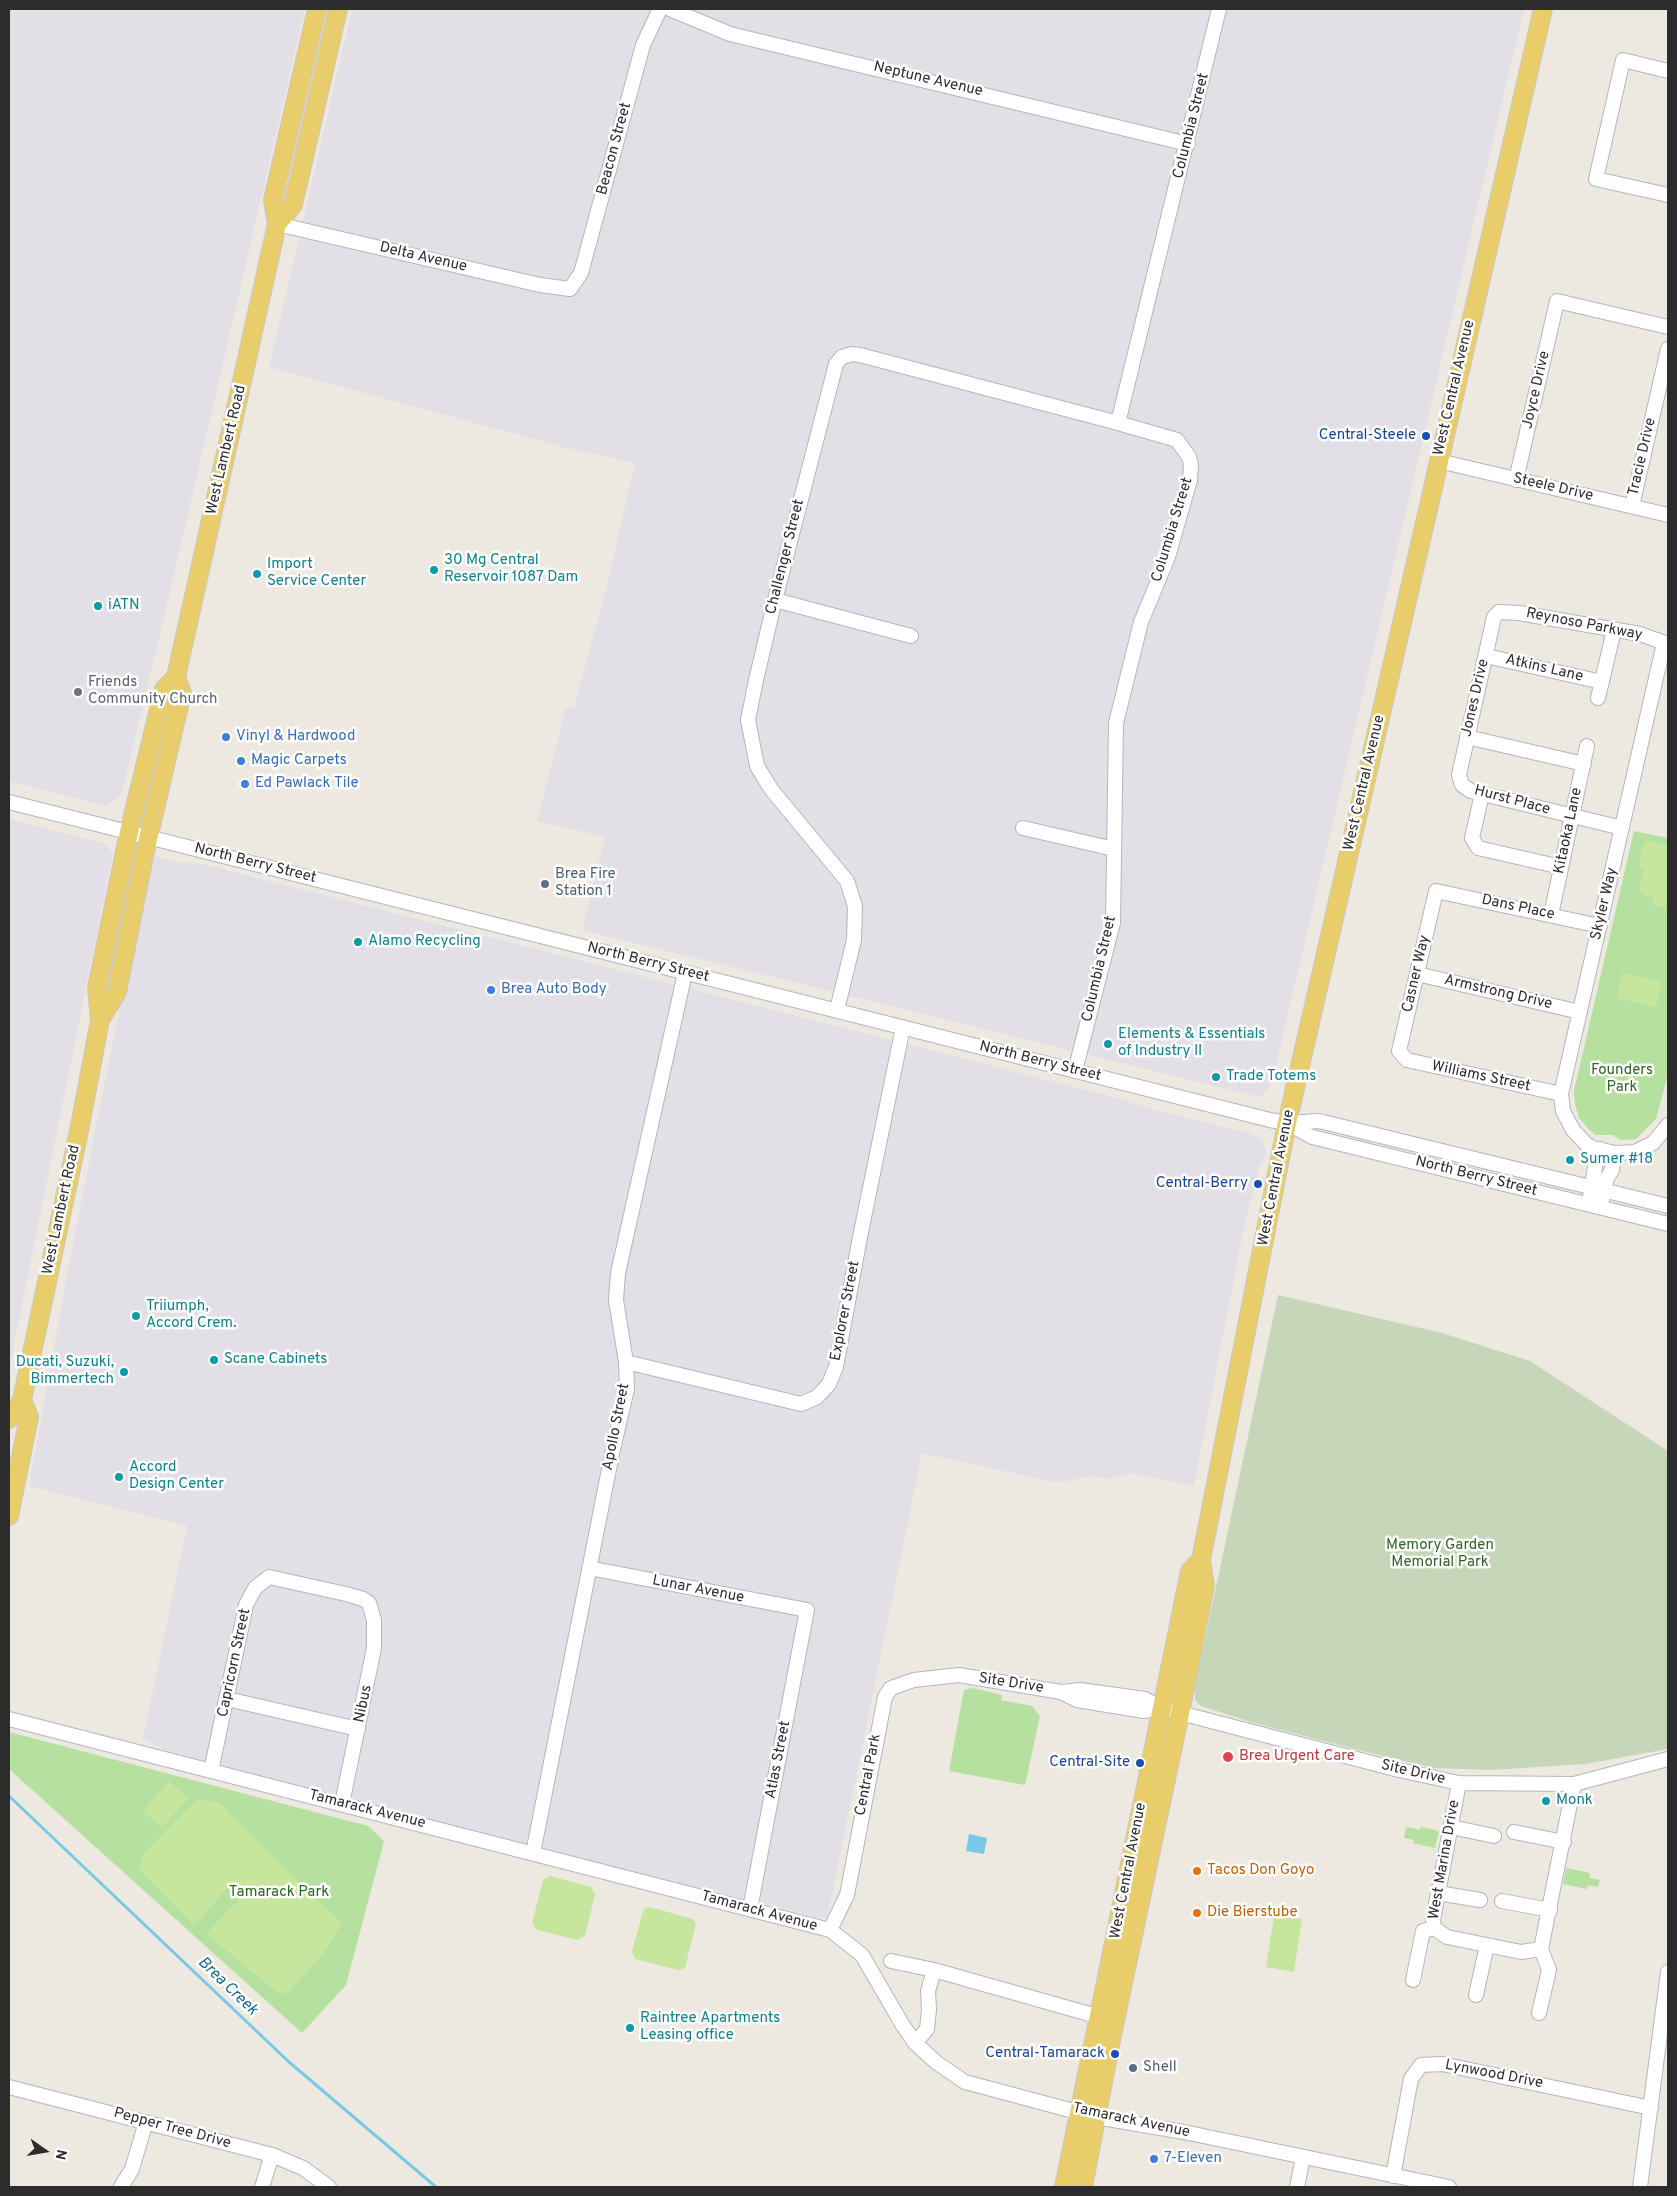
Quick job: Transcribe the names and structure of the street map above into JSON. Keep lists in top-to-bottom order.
{
  "streets": {
    "main road": ["West Central Avenue", "West Lambert Road"],
    "street": [
      "Neptune Avenue",
      "Columbia Street",
      "Beacon Street",
      "Delta Avenue",
      "Joyce Drive",
      "Tracie Drive",
      "Steele Drive",
      "Challenger Street",
      "Reynoso Parkway",
      "Atkins Lane",
      "Jones Drive",
      "Hurst Place",
      "Kitaoka Lane",
      "North Berry Street",
      "Skyler Way",
      "Dans Place",
      "Casner Way",
      "Armstrong Drive",
      "Williams Street",
      "Explorer Street",
      "Apollo Street",
      "Lunar Avenue",
      "Capricorn Street",
      "Site Drive",
      "Nibus",
      "Atlas Street",
      "Central Park",
      "Tamarack Avenue",
      "West Marina Drive",
      "Lynwood Drive",
      "Pepper Tree Drive"
    ]
  },
  "crossings": [
    ["Neptune Avenue", "Columbia Street"],
    ["Columbia Street", "Challenger Street"],
    ["Columbia Street", "North Berry Street"],
    ["Beacon Street", "Delta Avenue"],
    ["Delta Avenue", "West Lambert Road"],
    ["West Central Avenue", "Steele Drive"],
    ["West Central Avenue", "North Berry Street"],
    ["West Central Avenue", "Site Drive"],
    ["West Central Avenue", "Tamarack Avenue"],
    ["Joyce Drive", "Steele Drive"],
    ["West Lambert Road", "North Berry Street"],
    ["Tracie Drive", "Steele Drive"],
    ["Challenger Street", "North Berry Street"],
    ["Reynoso Parkway", "Jones Drive"],
    ["Reynoso Parkway", "Skyler Way"],
    ["Atkins Lane", "Jones Drive"],
    ["Jones Drive", "Hurst Place"],
    ["Hurst Place", "Kitaoka Lane"],
    ["Hurst Place", "Skyler Way"],
    ["Kitaoka Lane", "Dans Place"],
    ["North Berry Street", "Explorer Street"],
    ["North Berry Street", "Apollo Street"],
    ["Skyler Way", "Dans Place"],
    ["Skyler Way", "Armstrong Drive"],
    ["Skyler Way", "Williams Street"],
    ["Dans Place", "Casner Way"],
    ["Casner Way", "Armstrong Drive"],
    ["Casner Way", "Williams Street"],
    ["Explorer Street", "Apollo Street"],
    ["Apollo Street", "Lunar Avenue"],
    ["Apollo Street", "Tamarack Avenue"],
    ["Lunar Avenue", "Atlas Street"],
    ["Capricorn Street", "Nibus"],
    ["Capricorn Street", "Tamarack Avenue"],
    ["Site Drive", "Central Park"],
    ["Site Drive", "West Marina Drive"],
    ["Nibus", "Tamarack Avenue"],
    ["Atlas Street", "Tamarack Avenue"],
    ["Central Park", "Tamarack Avenue"],
    ["Tamarack Avenue", "Lynwood Drive"]
  ],
  "water": ["Brea Creek"],
  "parks": ["Founders Park", "Memory Garden Memorial Park", "Tamarack Park"],
  "places": [
    "Central-Steele",
    "30 Mg Central Reservoir 1087 Dam",
    "Import Service Center",
    "iATN",
    "Friends Community Church",
    "Vinyl & Hardwood",
    "Magic Carpets",
    "Ed Pawlack Tile",
    "Brea Fire Station 1",
    "Alamo Recycling",
    "Brea Auto Body",
    "Elements & Essentials of Industry II",
    "Trade Totems",
    "Sumer #18",
    "Central-Berry",
    "Triiumph, Accord Crem.",
    "Scane Cabinets",
    "Ducati, Suzuki, Bimmertech",
    "Accord Design Center",
    "Brea Urgent Care",
    "Central-Site",
    "Monk",
    "Tacos Don Goyo",
    "Die Bierstube",
    "Raintree Apartments Leasing office",
    "Central-Tamarack",
    "Shell",
    "7-Eleven"
  ],
  "north": "right"
}
